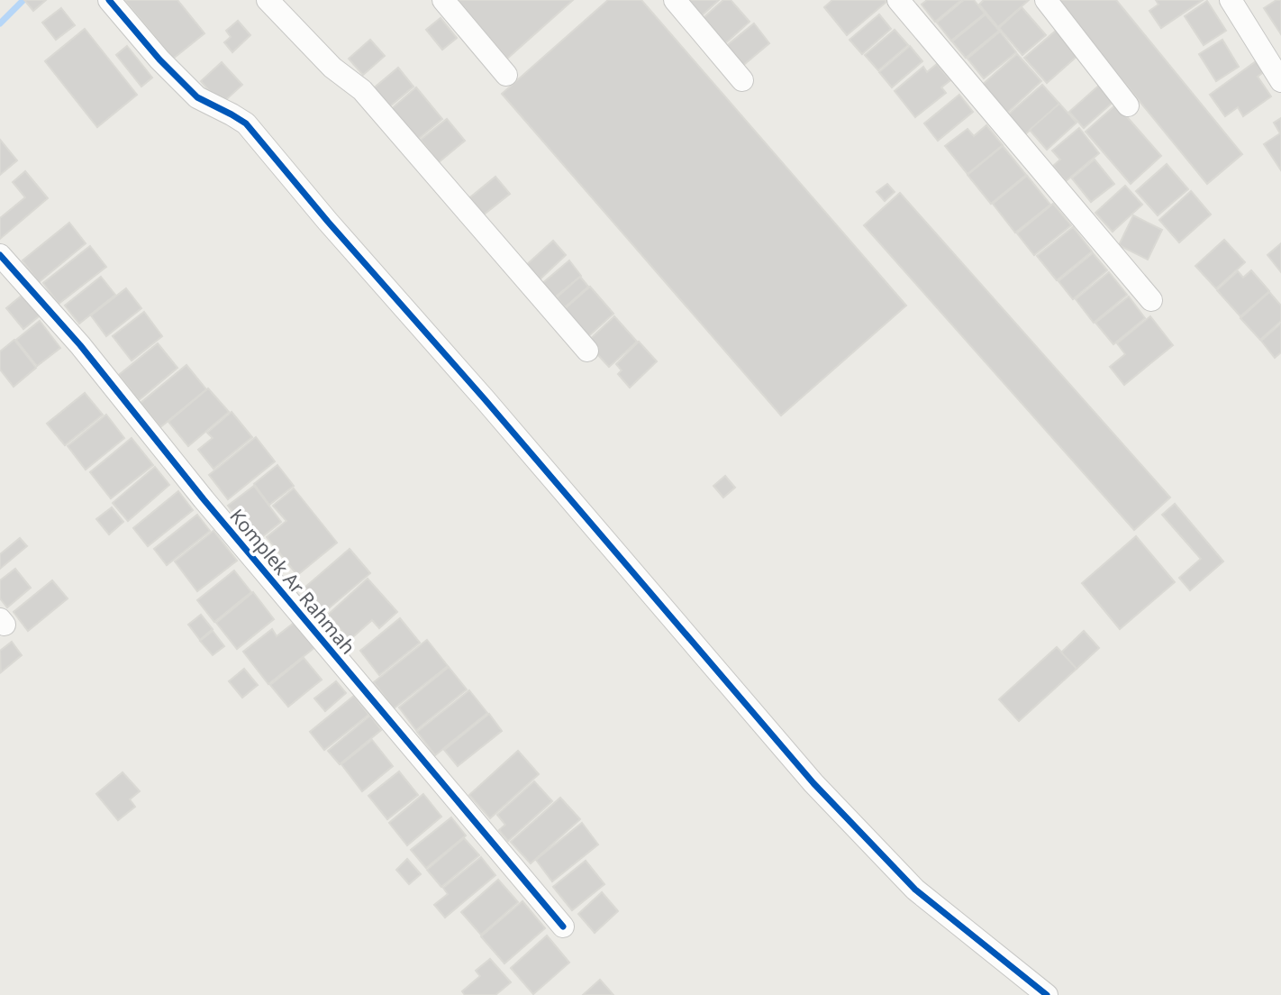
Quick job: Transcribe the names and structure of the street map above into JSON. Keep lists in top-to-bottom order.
{
  "streets": {
    "street": ["Komplek Ar Rahmah"]
  }
}
